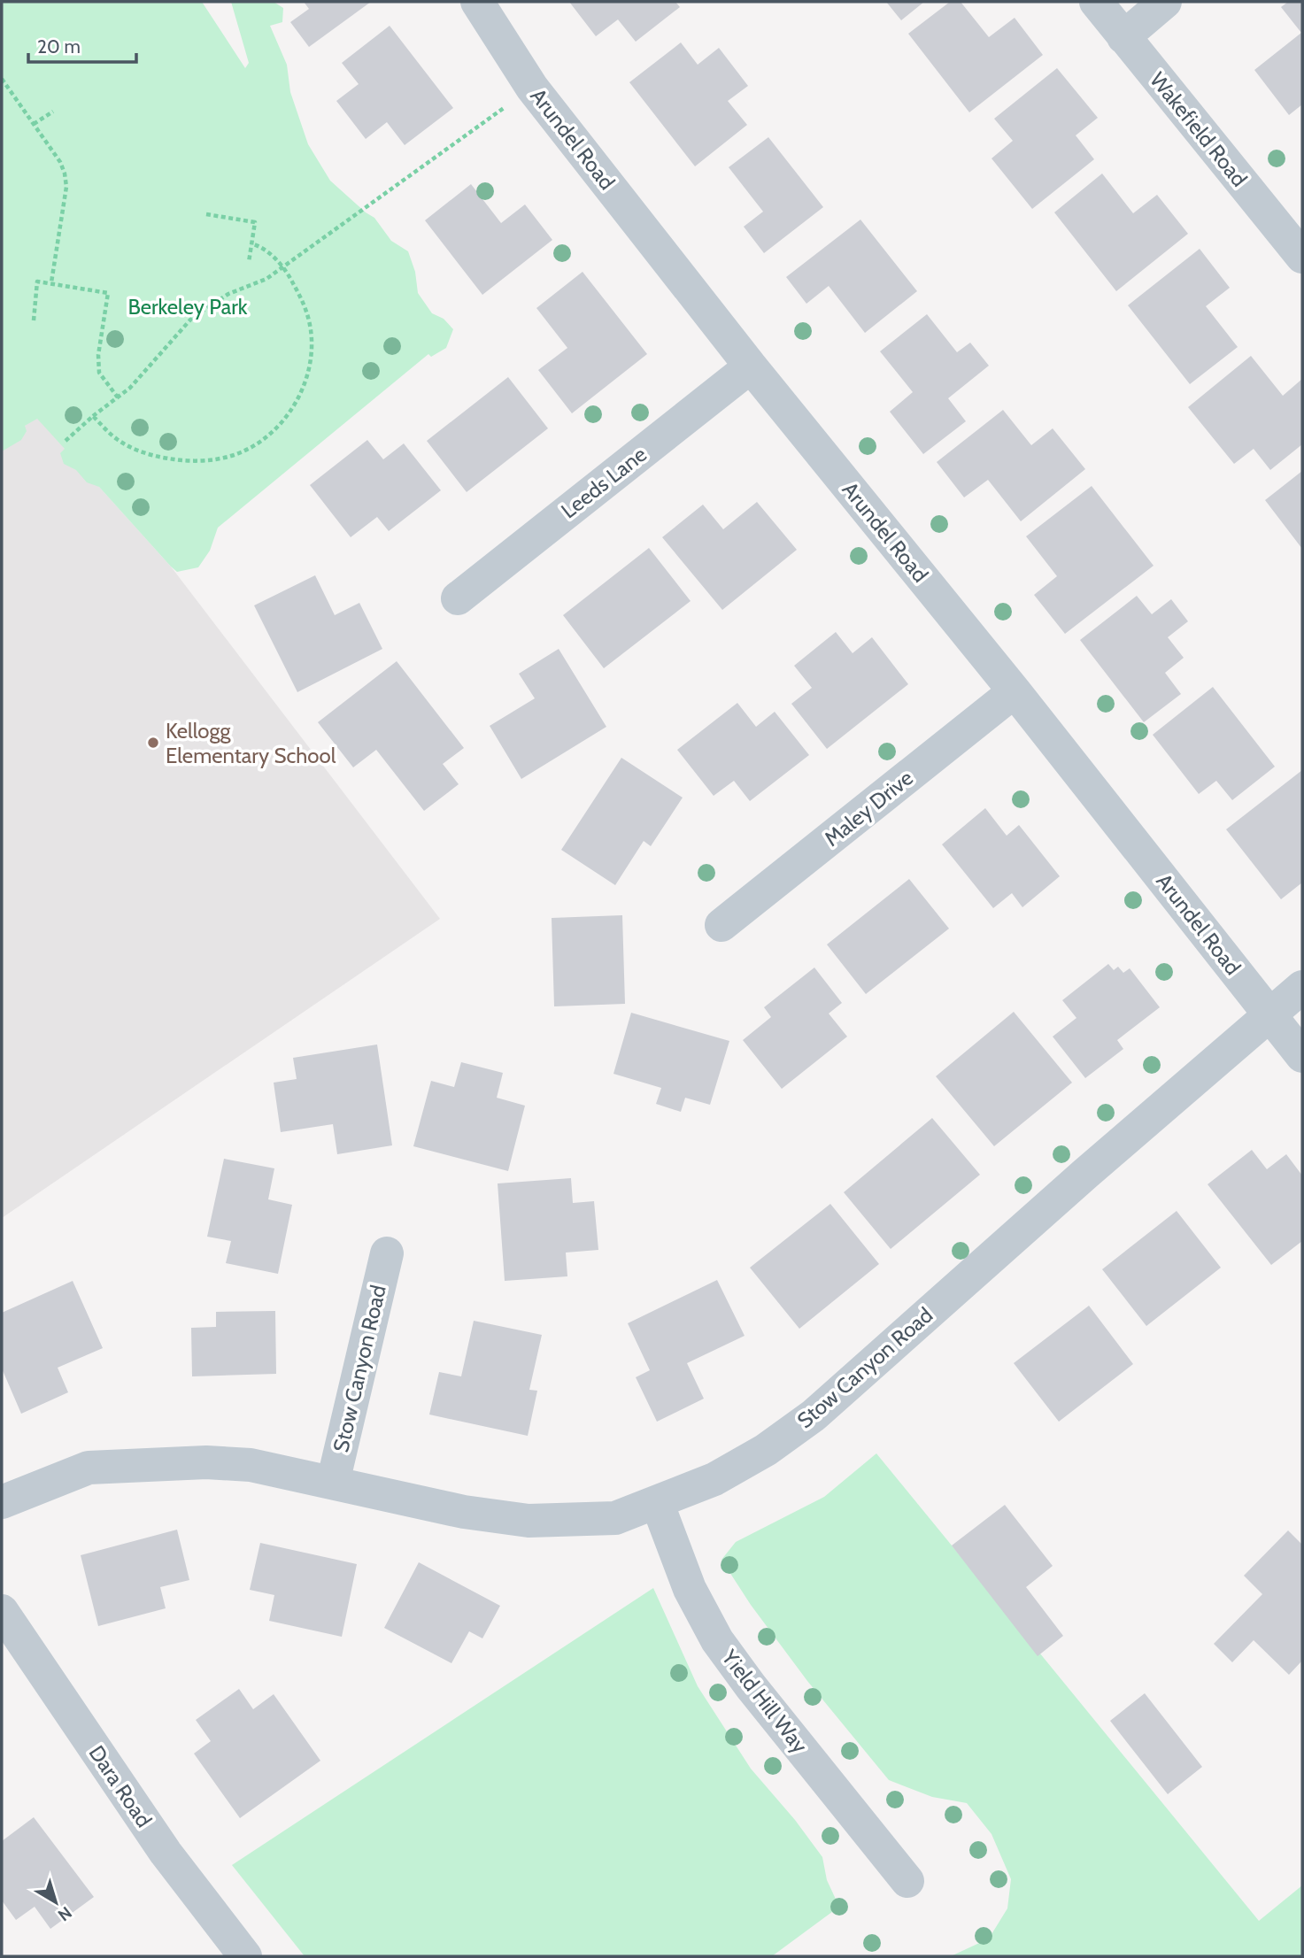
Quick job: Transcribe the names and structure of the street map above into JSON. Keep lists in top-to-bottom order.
{
  "streets": {
    "street": [
      "Wakefield Road",
      "Arundel Road",
      "Leeds Lane",
      "Maley Drive",
      "Stow Canyon Road",
      "Yield Hill Way",
      "Dara Road"
    ]
  },
  "crossings": [
    ["Arundel Road", "Leeds Lane"],
    ["Arundel Road", "Maley Drive"],
    ["Arundel Road", "Stow Canyon Road"],
    ["Stow Canyon Road", "Yield Hill Way"]
  ],
  "parks": ["Berkeley Park"],
  "places": ["Kellogg Elementary School"],
  "scale_bar": "20 m",
  "north": "bottom right"
}
